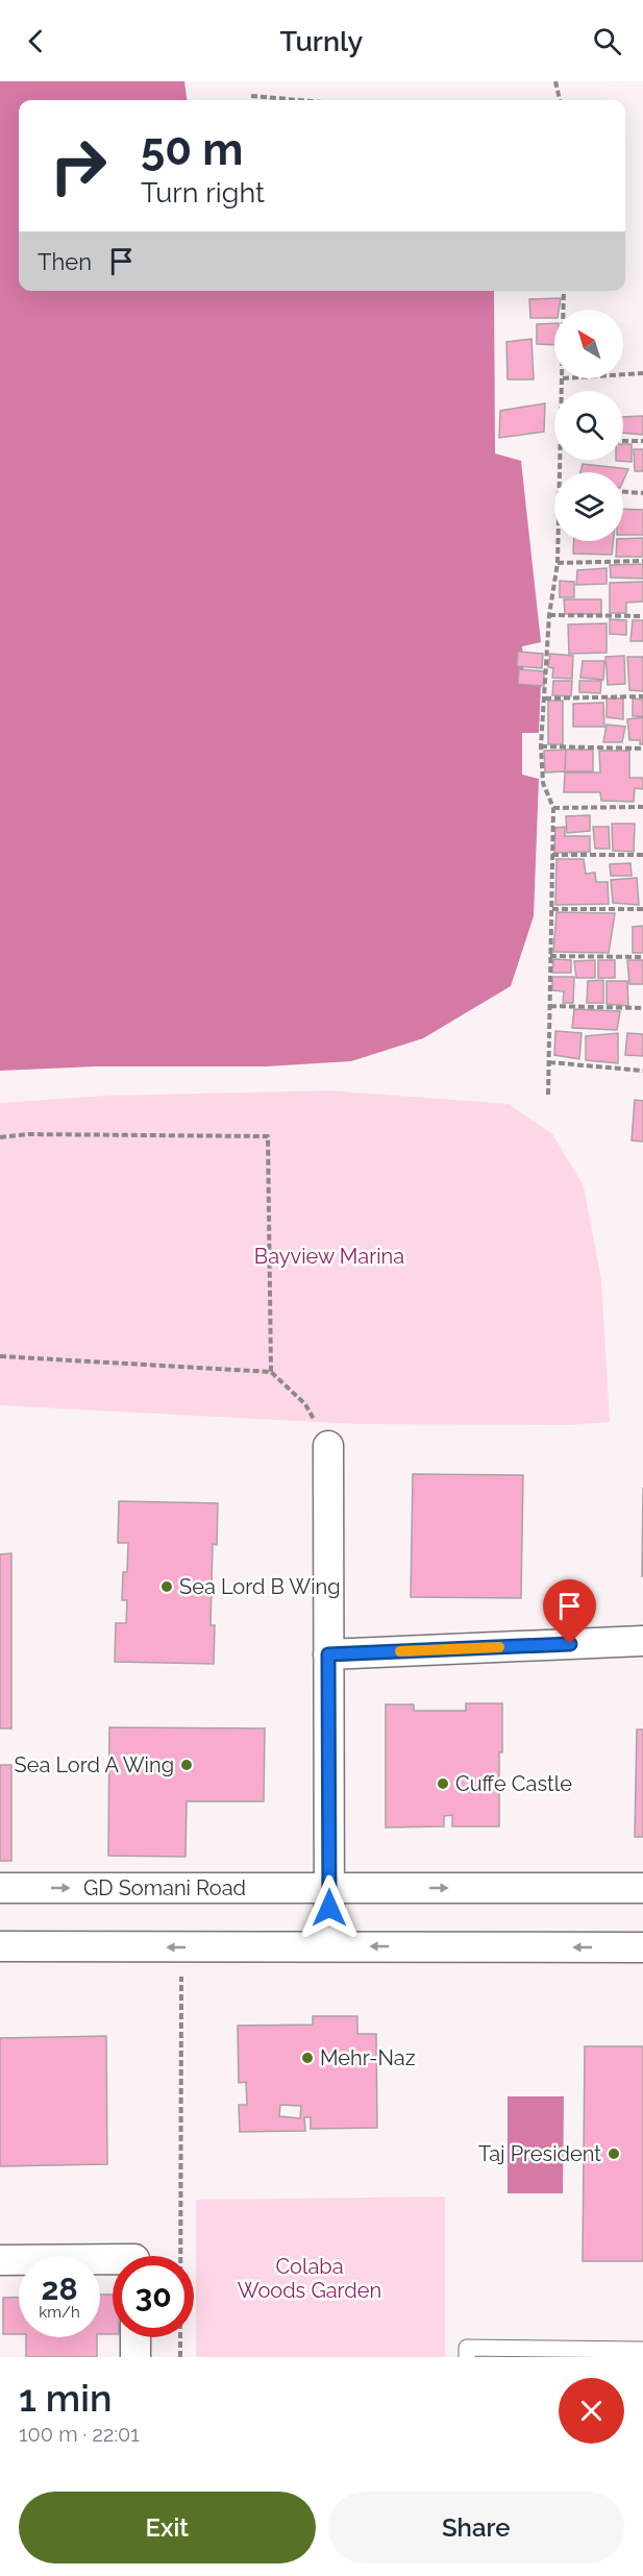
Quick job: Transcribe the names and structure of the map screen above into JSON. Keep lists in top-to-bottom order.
{
  "streets": {
    "street": ["GD Somani Road"]
  },
  "parks": ["Bayview Marina", "Colaba Woods Garden"],
  "places": [
    "Sea Lord B Wing",
    "Sea Lord A Wing",
    "Cuffe Castle",
    "Mehr-Naz",
    "Taj President"
  ],
  "north": "top left",
  "page": {
    "header": "Turnly",
    "turn": ["50 m", "Turn right"],
    "then": "Then",
    "speed": "28 km/h",
    "limit": "30",
    "heading": ["1 min", "100 m · 22:01"],
    "buttons": ["Exit", "Share"]
  }
}
